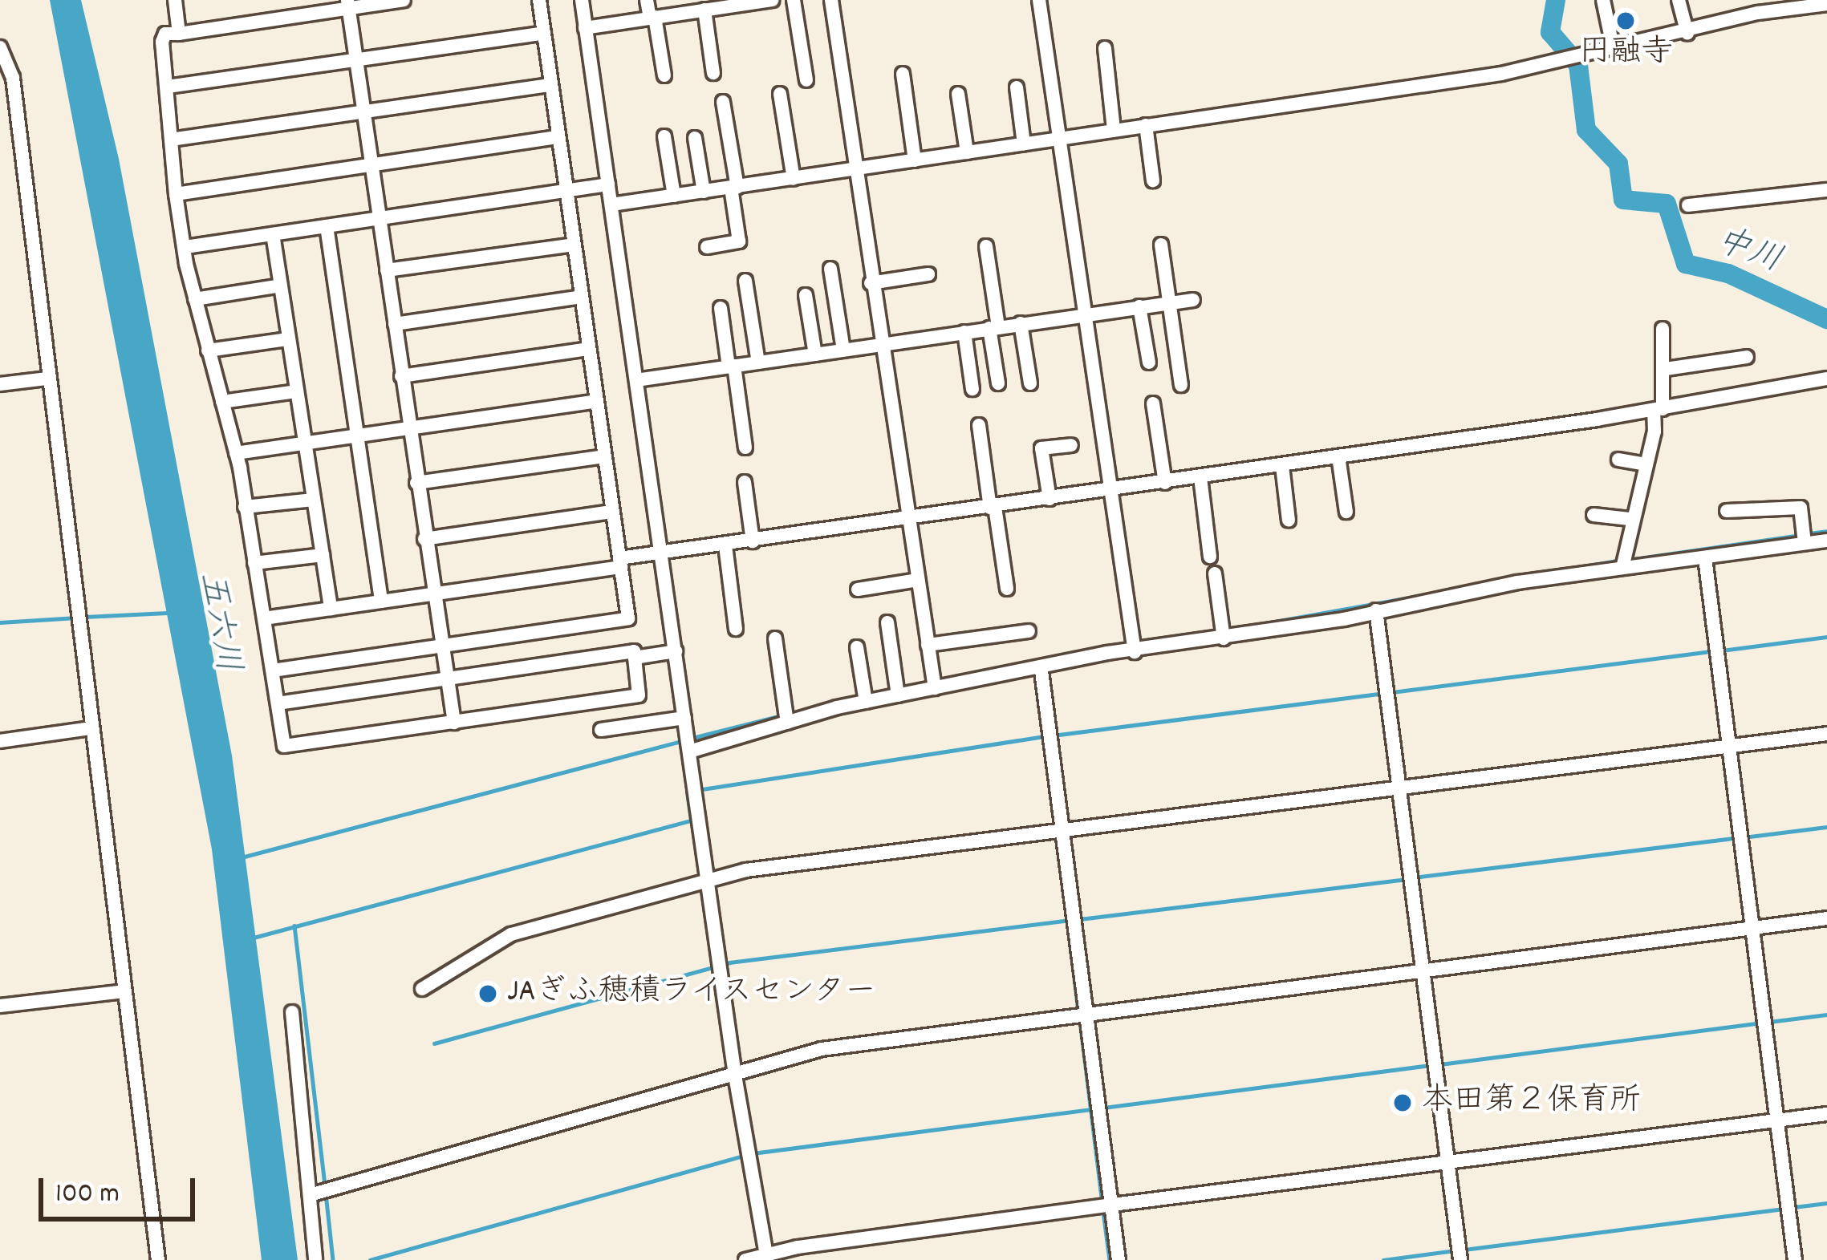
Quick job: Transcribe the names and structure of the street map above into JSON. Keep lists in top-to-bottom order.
{
  "water": ["中川", "五六川"],
  "places": ["円融寺", "JAぎふ穂積ライスセンター", "本田第２保育所"],
  "scale_bar": "100 m"
}
